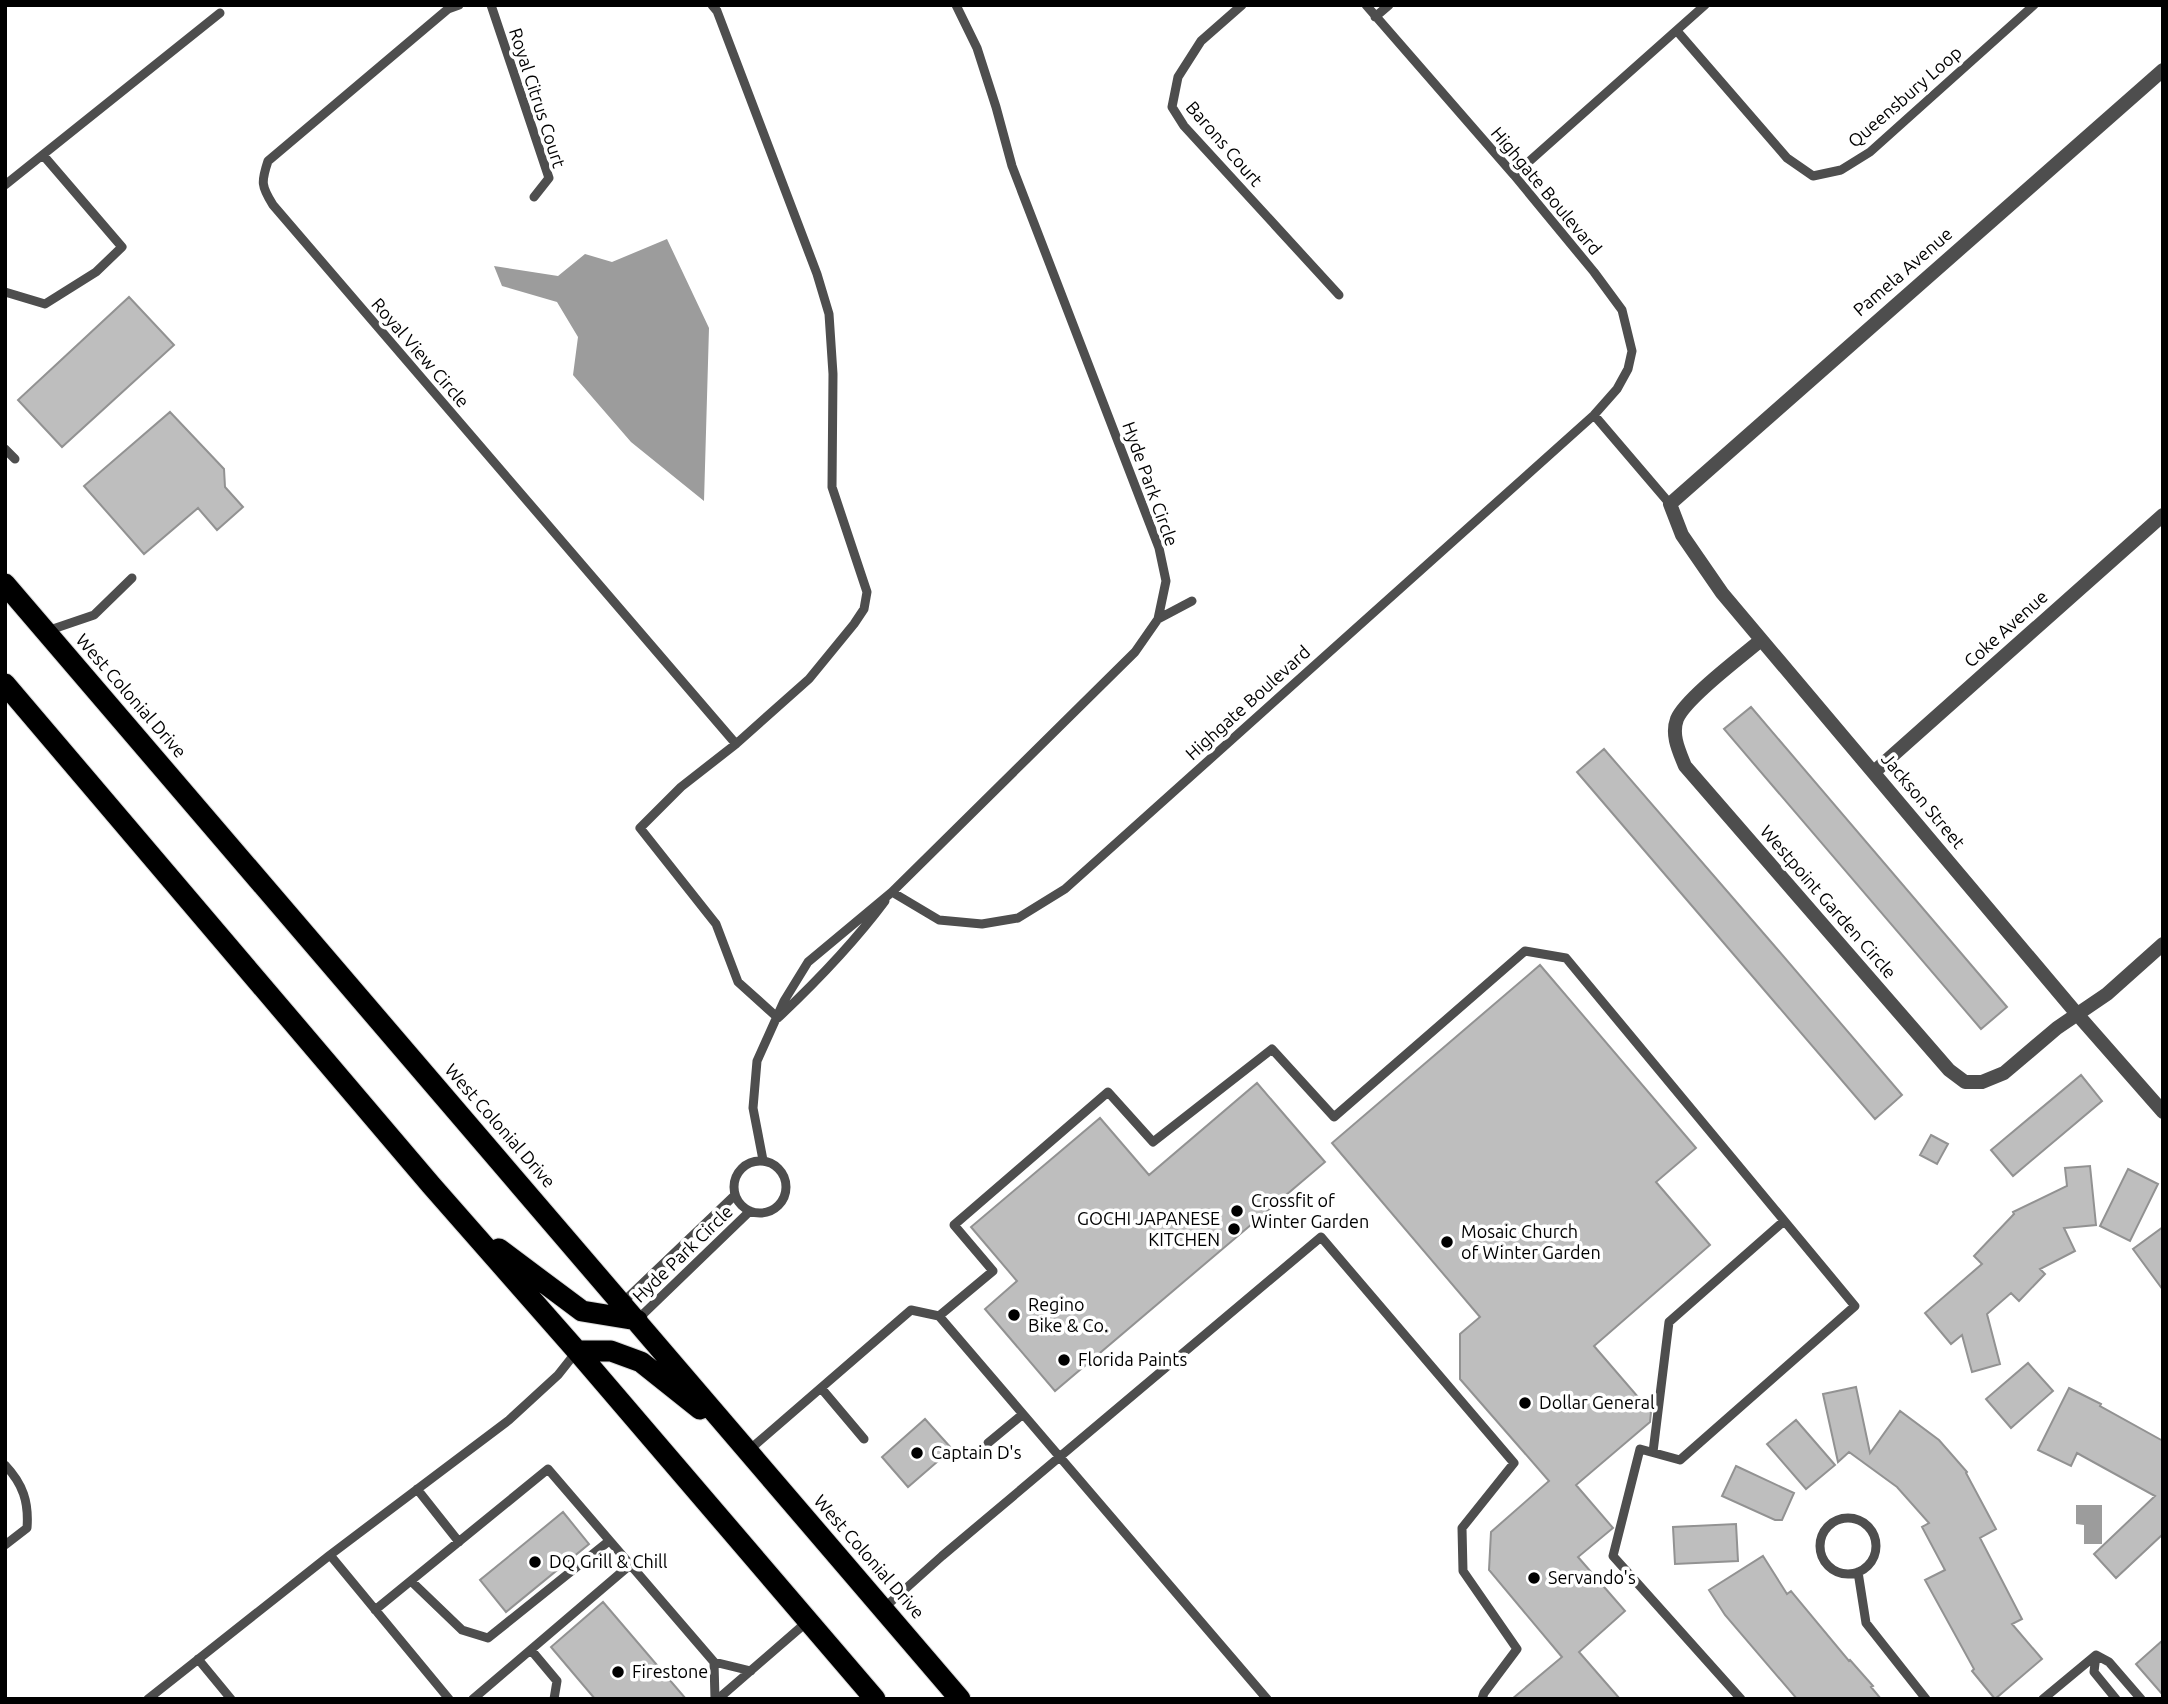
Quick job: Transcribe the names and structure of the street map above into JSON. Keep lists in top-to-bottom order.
{
  "streets": {
    "highway": ["West Colonial Drive"],
    "street": [
      "Pamela Avenue",
      "Coke Avenue",
      "Jackson Street",
      "Westpoint Garden Circle"
    ],
    "lane": [
      "Queensbury Loop",
      "Royal Citrus Court",
      "Barons Court",
      "Highgate Boulevard",
      "Royal View Circle",
      "Hyde Park Circle"
    ]
  },
  "crossings": [
    ["Highgate Boulevard", "Hyde Park Circle"],
    ["Pamela Avenue", "Jackson Street"],
    ["Hyde Park Circle", "West Colonial Drive"],
    ["Coke Avenue", "Jackson Street"],
    ["Jackson Street", "Westpoint Garden Circle"]
  ],
  "places": [
    "Crossfit of Winter Garden",
    "GOCHI JAPANESE KITCHEN",
    "Mosaic Church of Winter Garden",
    "Regino Bike & Co.",
    "Florida Paints",
    "Dollar General",
    "Captain D's",
    "DQ Grill & Chill",
    "Servando's",
    "Firestone"
  ]
}
